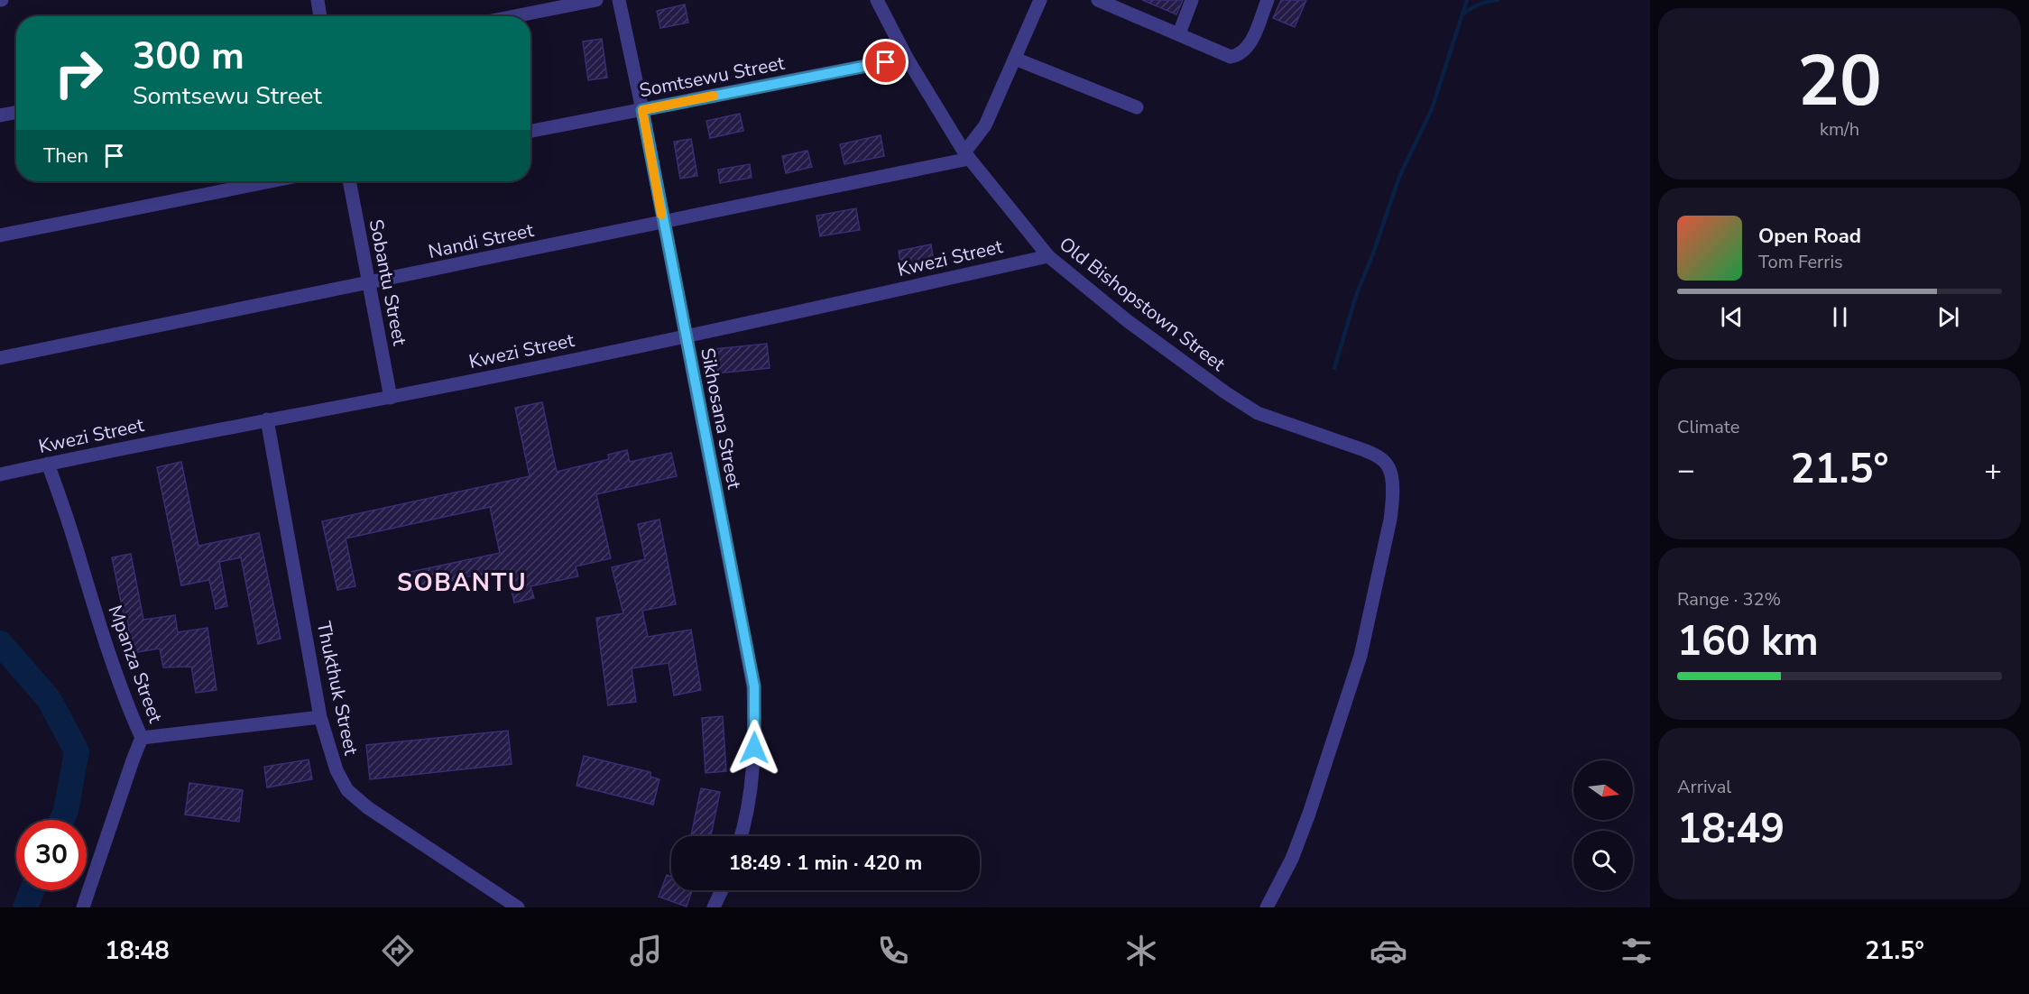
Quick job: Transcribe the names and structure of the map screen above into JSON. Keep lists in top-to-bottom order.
{
  "streets": {
    "street": [
      "Somtsewu Street",
      "Nandi Street",
      "Kwezi Street",
      "Sobantu Street",
      "Old Bishopstown Street",
      "Sikhosana Street",
      "Mpanza Street",
      "Thukthuk Street"
    ]
  },
  "crossings": [
    ["Somtsewu Street", "Old Bishopstown Street"],
    ["Somtsewu Street", "Sikhosana Street"],
    ["Nandi Street", "Sobantu Street"],
    ["Nandi Street", "Old Bishopstown Street"],
    ["Nandi Street", "Sikhosana Street"],
    ["Kwezi Street", "Sobantu Street"],
    ["Kwezi Street", "Old Bishopstown Street"],
    ["Kwezi Street", "Sikhosana Street"],
    ["Kwezi Street", "Mpanza Street"],
    ["Kwezi Street", "Thukthuk Street"]
  ],
  "districts": ["SOBANTU"],
  "north": "right",
  "page": {
    "tile": [
      ["20", "km/h"],
      "Climate",
      ["Range · 32%", "160 km"],
      ["Arrival", "18:49"]
    ],
    "turn": ["300 m", "Somtsewu Street"],
    "then": "Then",
    "song": ["Open Road", "Tom Ferris"],
    "heat": ["−", "21.5°", "+"],
    "limit": "30",
    "trip": "18:49 · 1 min · 420 m",
    "tabs": ["18:48", "21.5°"]
  }
}
